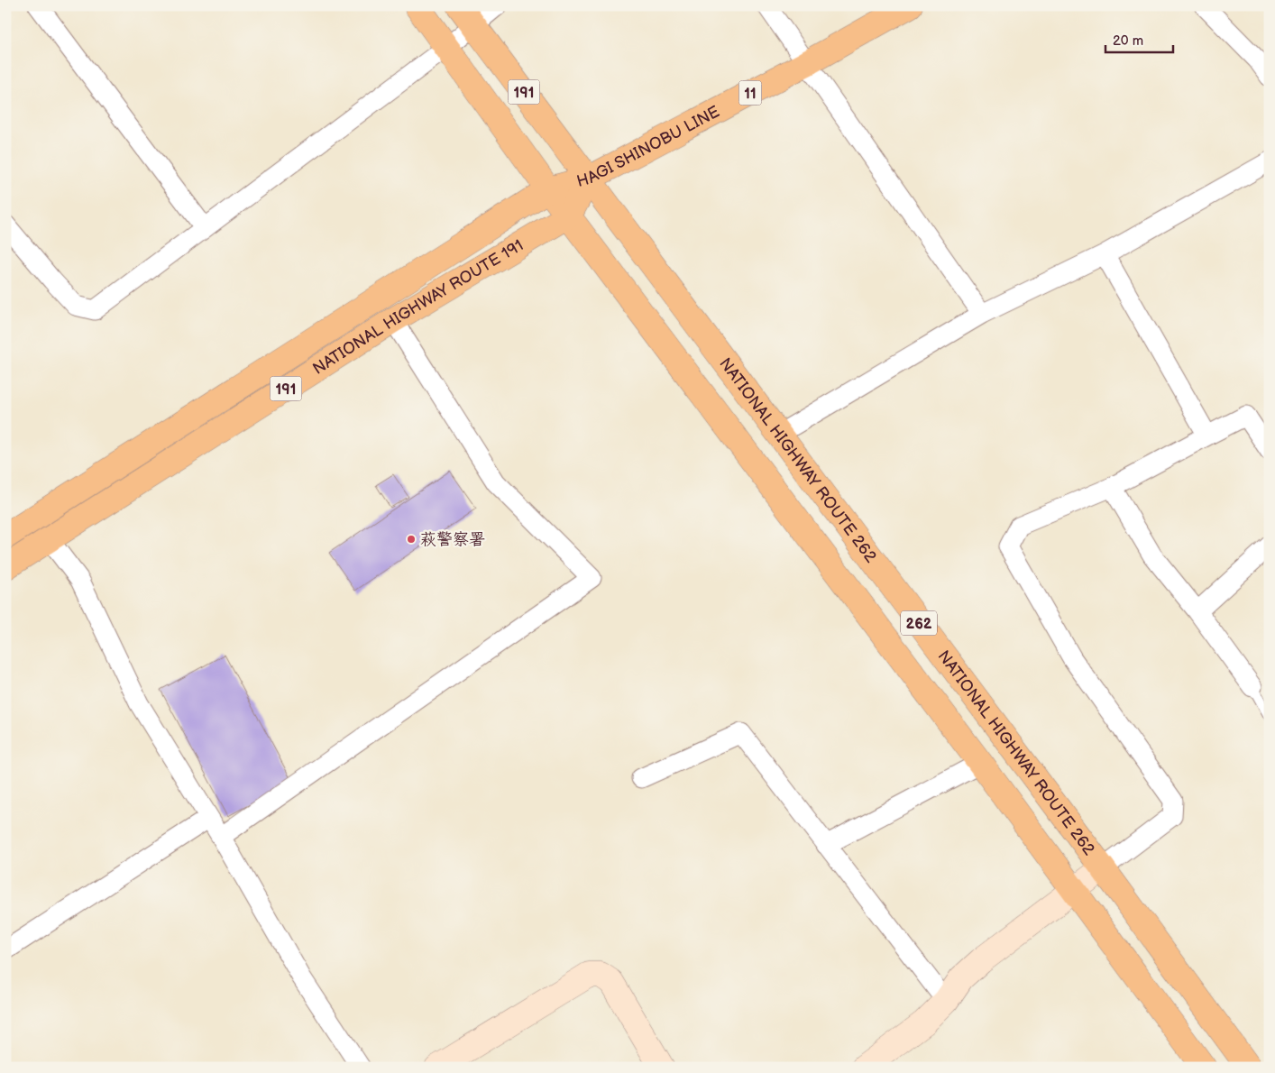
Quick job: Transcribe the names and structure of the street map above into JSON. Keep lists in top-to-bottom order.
{
  "streets": {
    "main road": [
      "191",
      "11",
      "HAGI SHINOBU LINE",
      "NATIONAL HIGHWAY ROUTE 191",
      "NATIONAL HIGHWAY ROUTE 262",
      "262"
    ]
  },
  "crossings": [
    ["191", "HAGI SHINOBU LINE"],
    ["191", "NATIONAL HIGHWAY ROUTE 191"],
    ["191", "NATIONAL HIGHWAY ROUTE 262"],
    ["191", "262"],
    ["HAGI SHINOBU LINE", "NATIONAL HIGHWAY ROUTE 191"],
    ["HAGI SHINOBU LINE", "NATIONAL HIGHWAY ROUTE 262"],
    ["HAGI SHINOBU LINE", "262"],
    ["NATIONAL HIGHWAY ROUTE 191", "262"]
  ],
  "places": ["萩警察署"],
  "scale_bar": "20 m"
}
